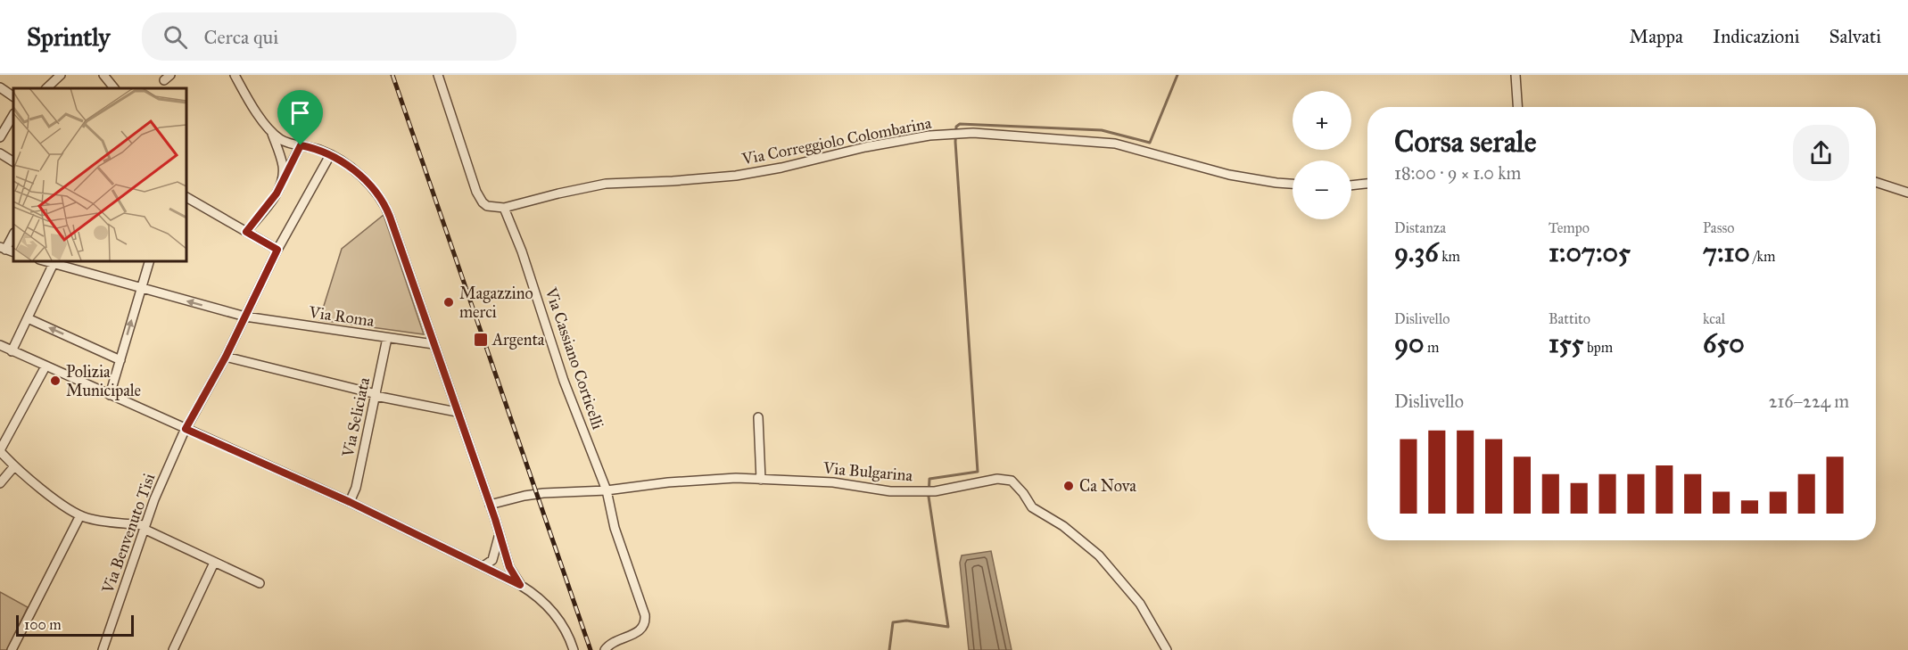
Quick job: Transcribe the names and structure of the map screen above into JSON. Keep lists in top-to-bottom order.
{
  "streets": {
    "street": [
      "Via Correggiolo Colombarina",
      "Via Roma",
      "Via Cassiano Corticelli",
      "Via Seliciata",
      "Via Bulgarina",
      "Via Benvenuto Tisi"
    ]
  },
  "crossings": [
    ["Via Correggiolo Colombarina", "Via Cassiano Corticelli"],
    ["Via Roma", "Via Seliciata"],
    ["Via Roma", "Via Benvenuto Tisi"],
    ["Via Cassiano Corticelli", "Via Bulgarina"]
  ],
  "places": {
    "other": ["Magazzino merci", "Polizia Municipale", "Ca Nova"],
    "transit": ["Argenta"]
  },
  "scale_bar": "100 m",
  "page": {
    "header": "Sprintly",
    "search": "Cerca qui",
    "nav": ["Mappa", "Indicazioni", "Salvati"],
    "map_buttons": ["+", "−"],
    "heading": ["Corsa serale", "18:00 · 9 × 1.0 km"],
    "stats": [
      ["Distanza", "9.36 km"],
      ["Tempo", "1:07:05"],
      ["Passo", "7:10 /km"],
      ["Dislivello", "90 m"],
      ["Battito", "155 bpm"],
      ["kcal", "650"]
    ],
    "chart": ["Dislivello", "216–224 m"],
    "scale": "100 m"
  }
}
